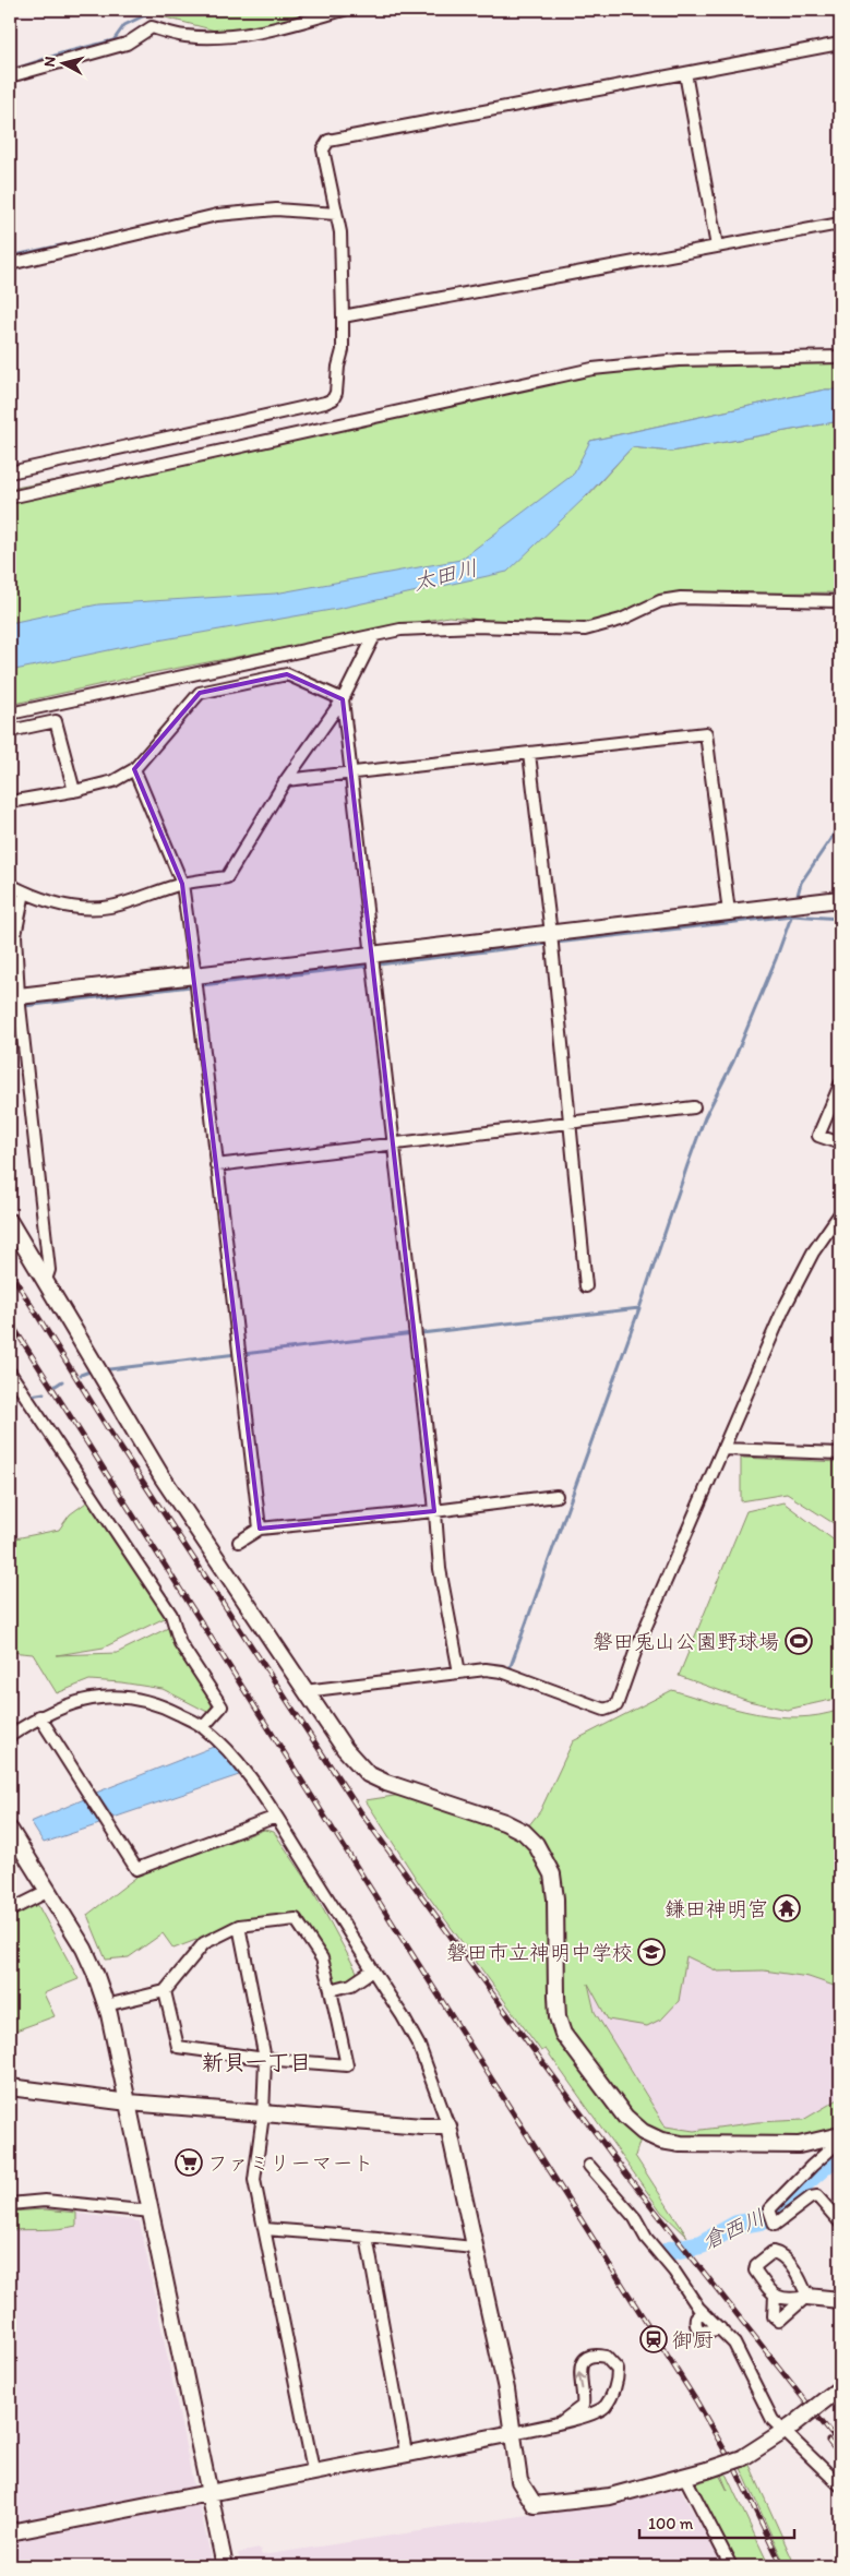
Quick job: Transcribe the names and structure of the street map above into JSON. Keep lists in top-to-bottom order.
{
  "districts": ["新貝一丁目"],
  "water": ["太田川", "倉西川"],
  "places": {
    "sports": ["磐田兎山公園野球場"],
    "temple": ["鎌田神明宮"],
    "school or university": ["磐田市立神明中学校"],
    "supermarket": ["ファミリーマート"],
    "station": ["御厨"]
  },
  "scale_bar": "100 m",
  "north": "left"
}
